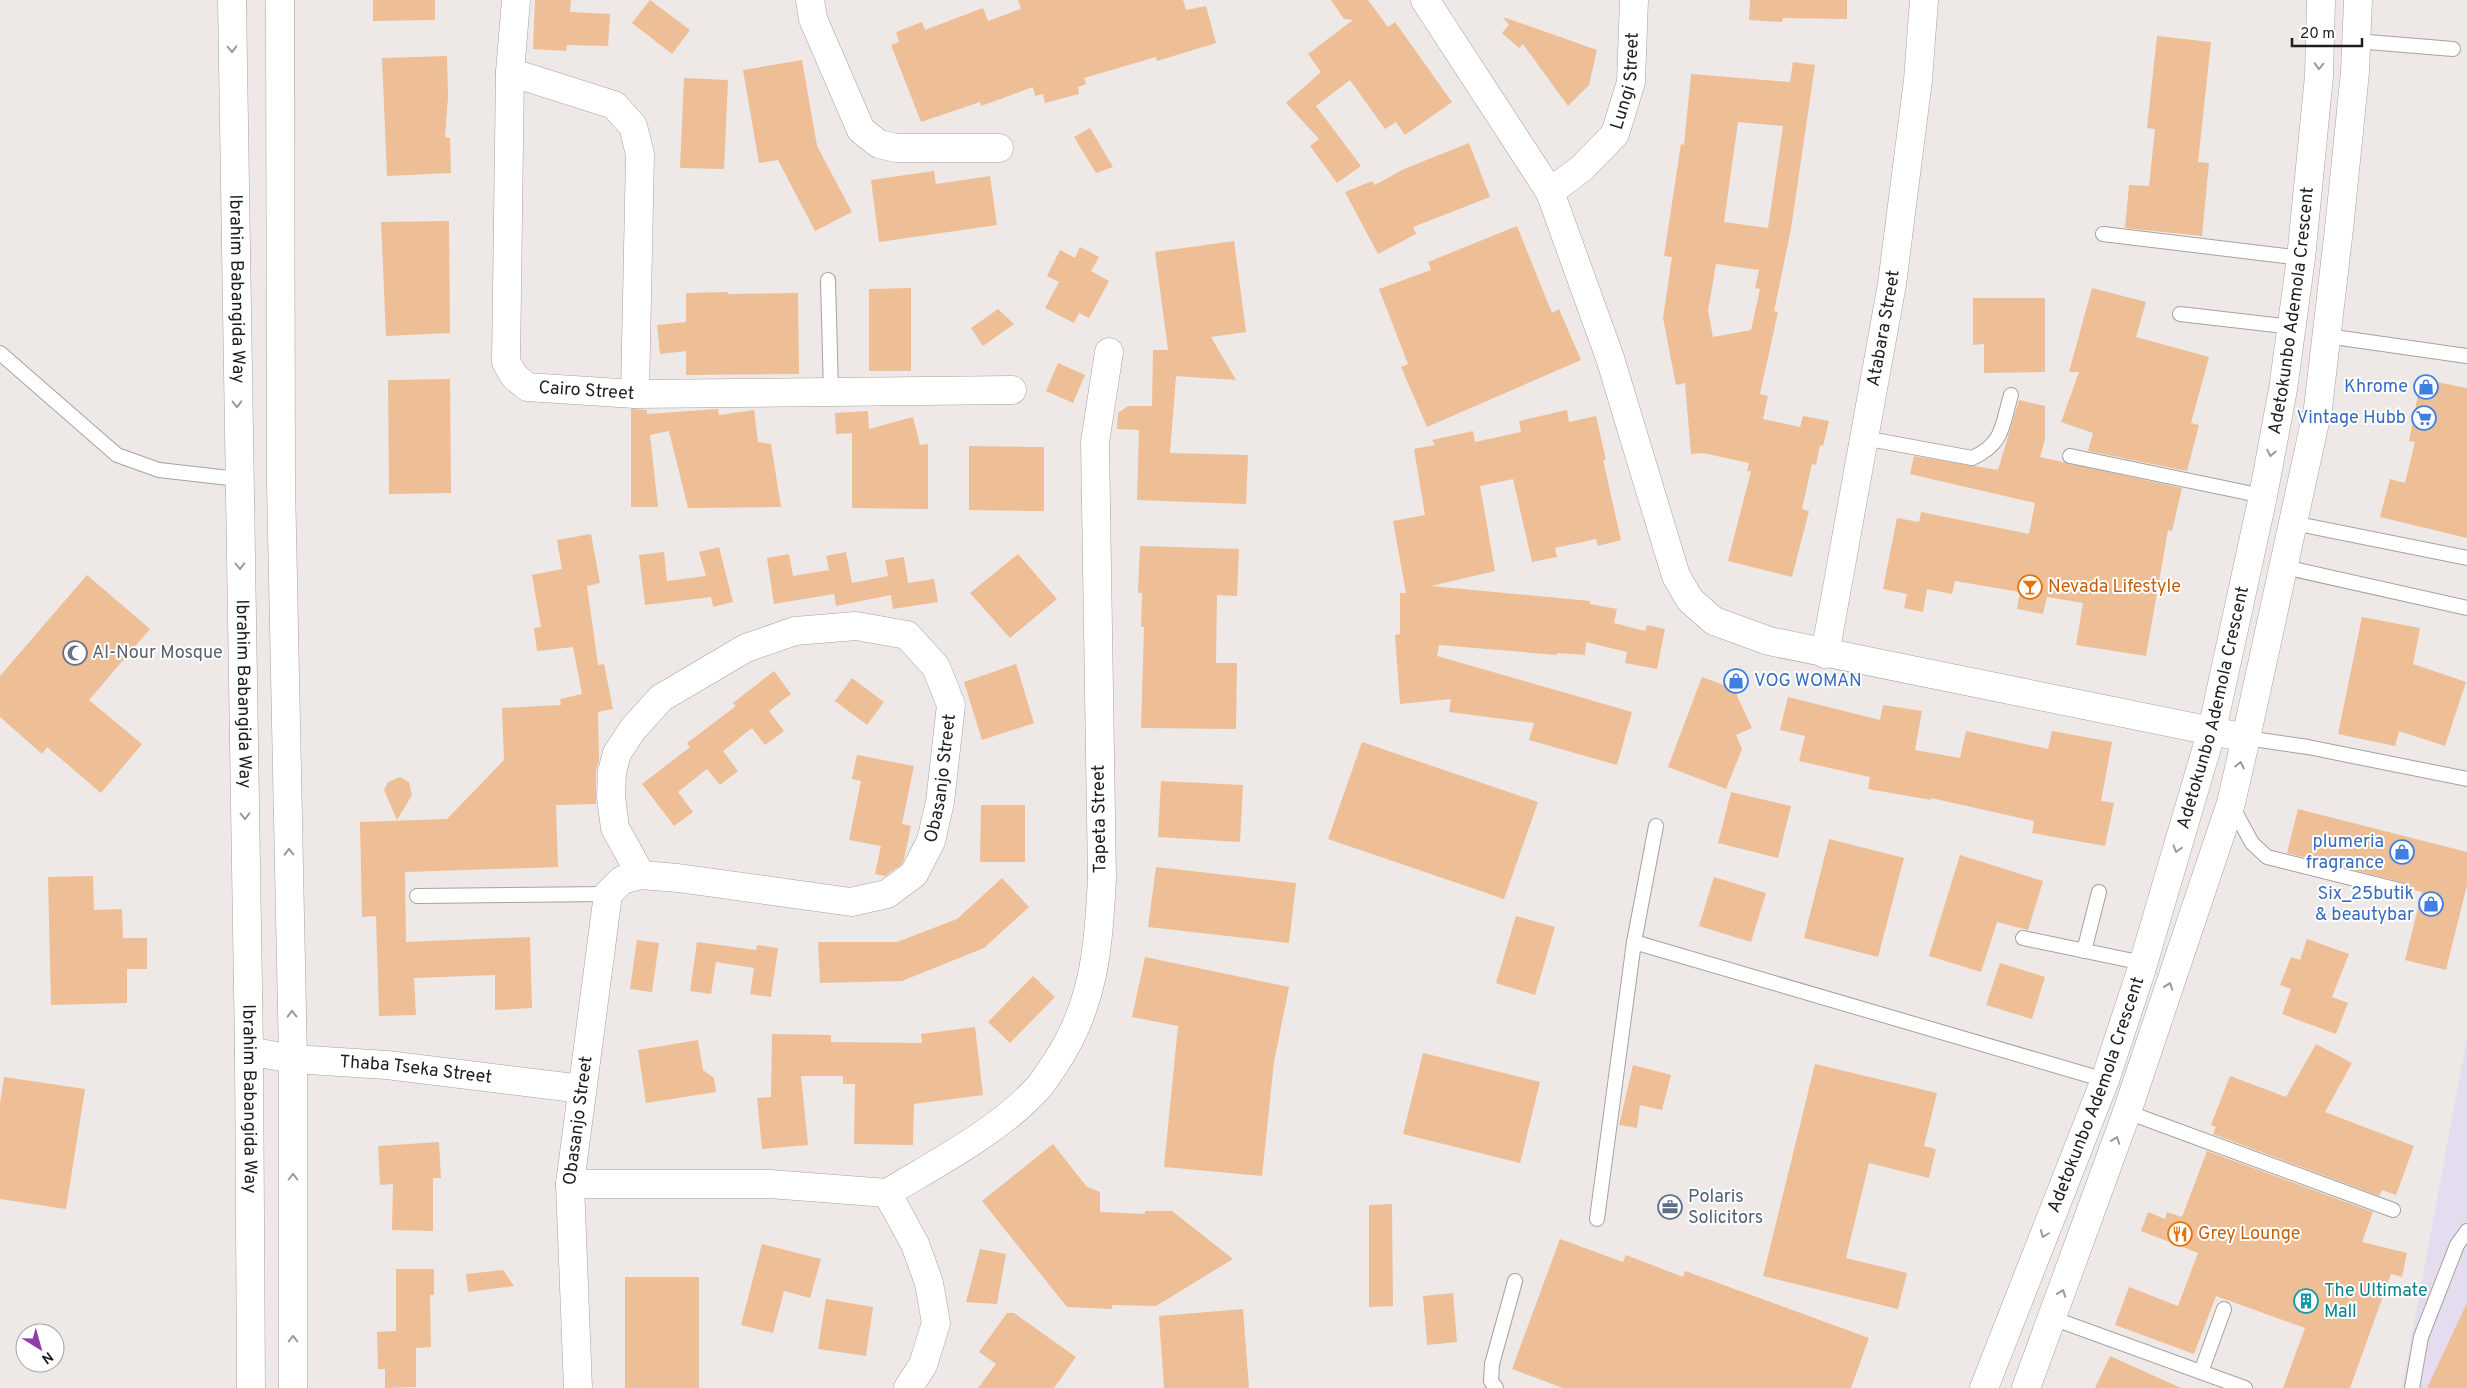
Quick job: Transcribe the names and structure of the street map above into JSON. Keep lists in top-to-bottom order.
{
  "streets": {
    "street": [
      "Lungi Street",
      "Ibrahim Babangida Way",
      "Adetokunbo Ademola Crescent",
      "Atabara Street",
      "Cairo Street",
      "Obasanjo Street",
      "Tapeta Street",
      "Thaba Tseka Street"
    ]
  },
  "crossings": [
    ["Ibrahim Babangida Way", "Thaba Tseka Street"],
    ["Obasanjo Street", "Thaba Tseka Street"]
  ],
  "places": {
    "shop": [
      "Khrome",
      "VOG WOMAN",
      "plumeria fragrance",
      "Six_25butik & beautybar"
    ],
    "supermarket": ["Vintage Hubb"],
    "bar": ["Nevada Lifestyle"],
    "mosque": ["Al-Nour Mosque"],
    "office": ["Polaris Solicitors"],
    "restaurant": ["Grey Lounge"],
    "building": ["The Ultimate Mall"]
  },
  "scale_bar": "20 m",
  "north": "bottom right"
}
